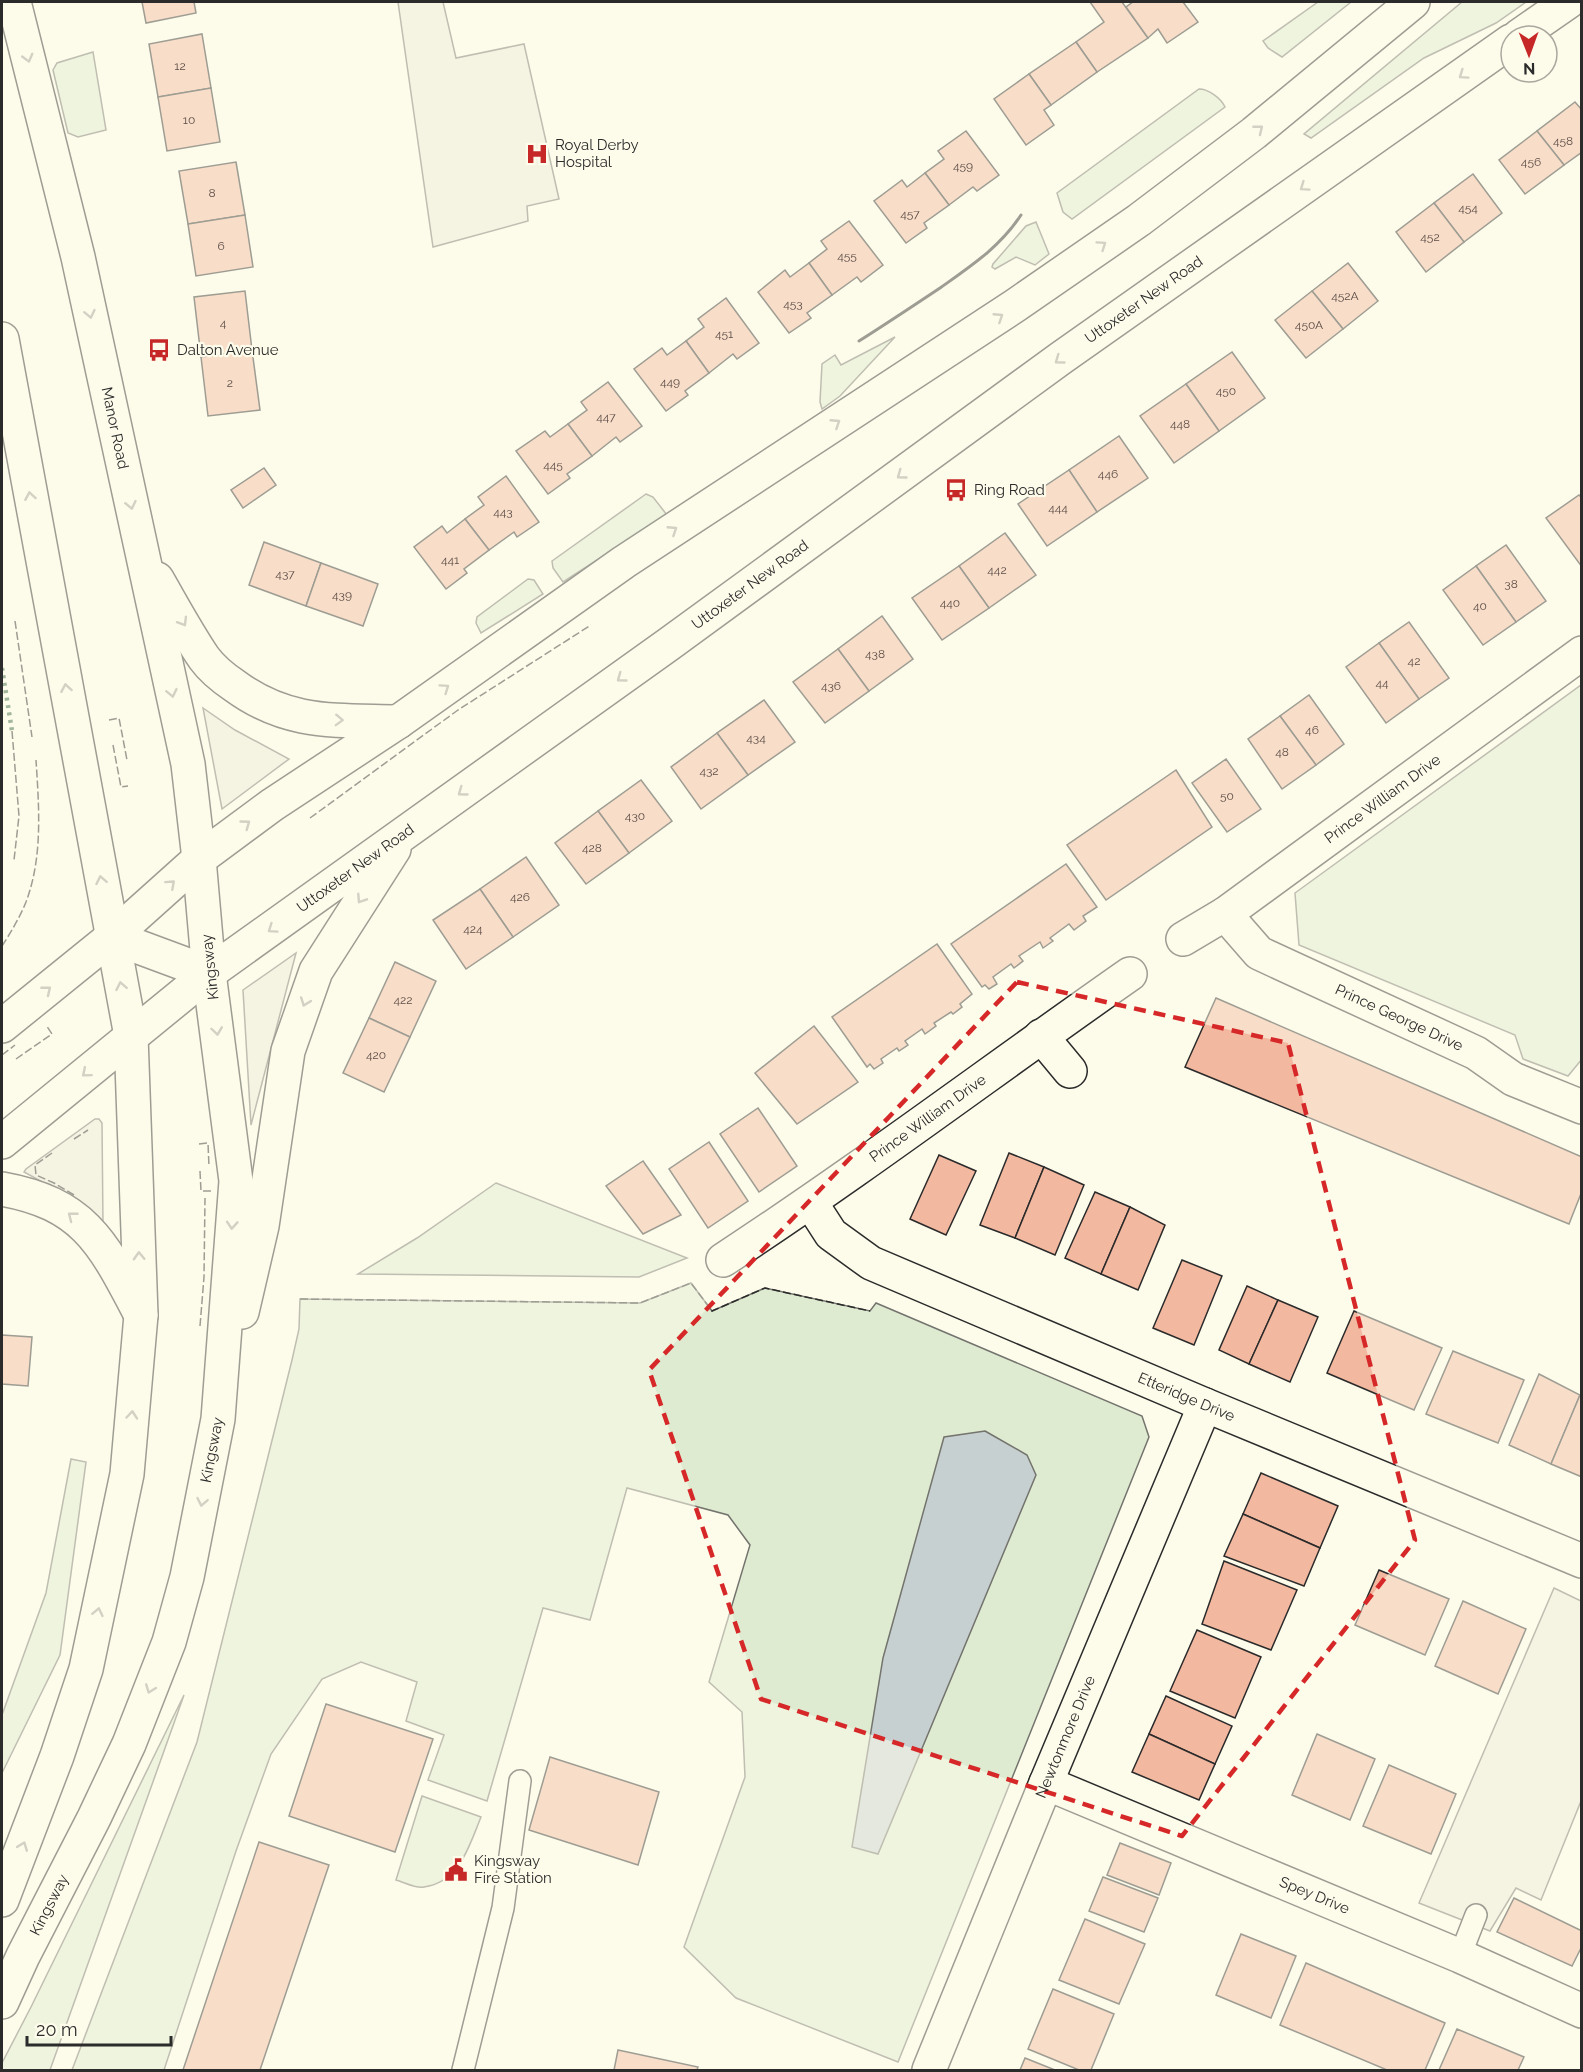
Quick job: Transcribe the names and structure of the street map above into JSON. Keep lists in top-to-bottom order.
{
  "streets": {
    "main road": [
      "Uttoxeter New Road",
      "Manor Road",
      "Prince William Drive",
      "Kingsway",
      "Prince George Drive",
      "Etteridge Drive",
      "Newtonmore Drive",
      "Spey Drive"
    ]
  },
  "crossings": [
    ["Uttoxeter New Road", "Kingsway"],
    ["Manor Road", "Kingsway"],
    ["Prince William Drive", "Prince George Drive"],
    ["Prince William Drive", "Etteridge Drive"],
    ["Etteridge Drive", "Newtonmore Drive"],
    ["Newtonmore Drive", "Spey Drive"]
  ],
  "places": {
    "hospital": ["Royal Derby Hospital"],
    "bus stop": ["Dalton Avenue", "Ring Road"],
    "public building": ["Kingsway Fire Station"]
  },
  "house_numbers": [
    "12",
    "10",
    "458",
    "456",
    "459",
    "8",
    "454",
    "457",
    "452",
    "6",
    "455",
    "452A",
    "453",
    "4",
    "450A",
    "451",
    "449",
    "2",
    "450",
    "447",
    "448",
    "445",
    "446",
    "444",
    "443",
    "441",
    "442",
    "437",
    "38",
    "439",
    "440",
    "40",
    "438",
    "42",
    "44",
    "436",
    "46",
    "434",
    "48",
    "432",
    "50",
    "430",
    "428",
    "426",
    "424",
    "422",
    "420"
  ],
  "scale_bar": "20 m",
  "north": "bottom"
}
